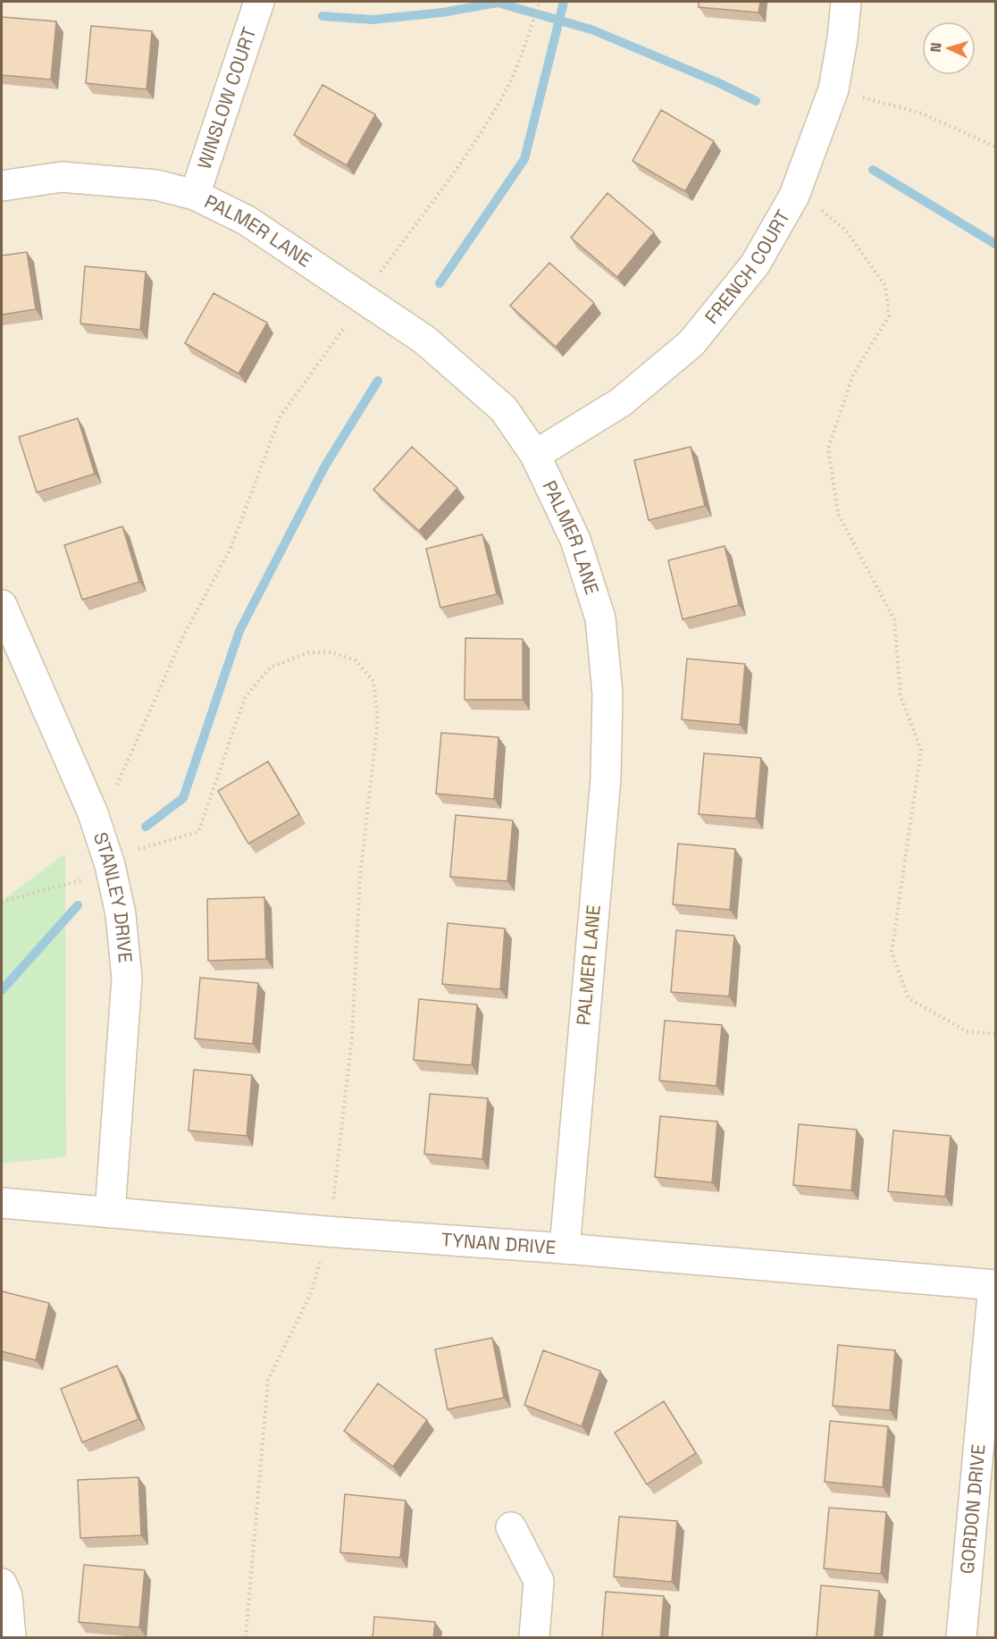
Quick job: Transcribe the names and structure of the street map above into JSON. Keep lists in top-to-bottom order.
{
  "streets": {
    "street": [
      "WINSLOW COURT",
      "PALMER LANE",
      "FRENCH COURT",
      "STANLEY DRIVE",
      "TYNAN DRIVE",
      "GORDON DRIVE"
    ]
  },
  "crossings": [
    ["WINSLOW COURT", "PALMER LANE"],
    ["PALMER LANE", "FRENCH COURT"],
    ["PALMER LANE", "TYNAN DRIVE"],
    ["STANLEY DRIVE", "TYNAN DRIVE"],
    ["TYNAN DRIVE", "GORDON DRIVE"]
  ],
  "north": "left"
}
